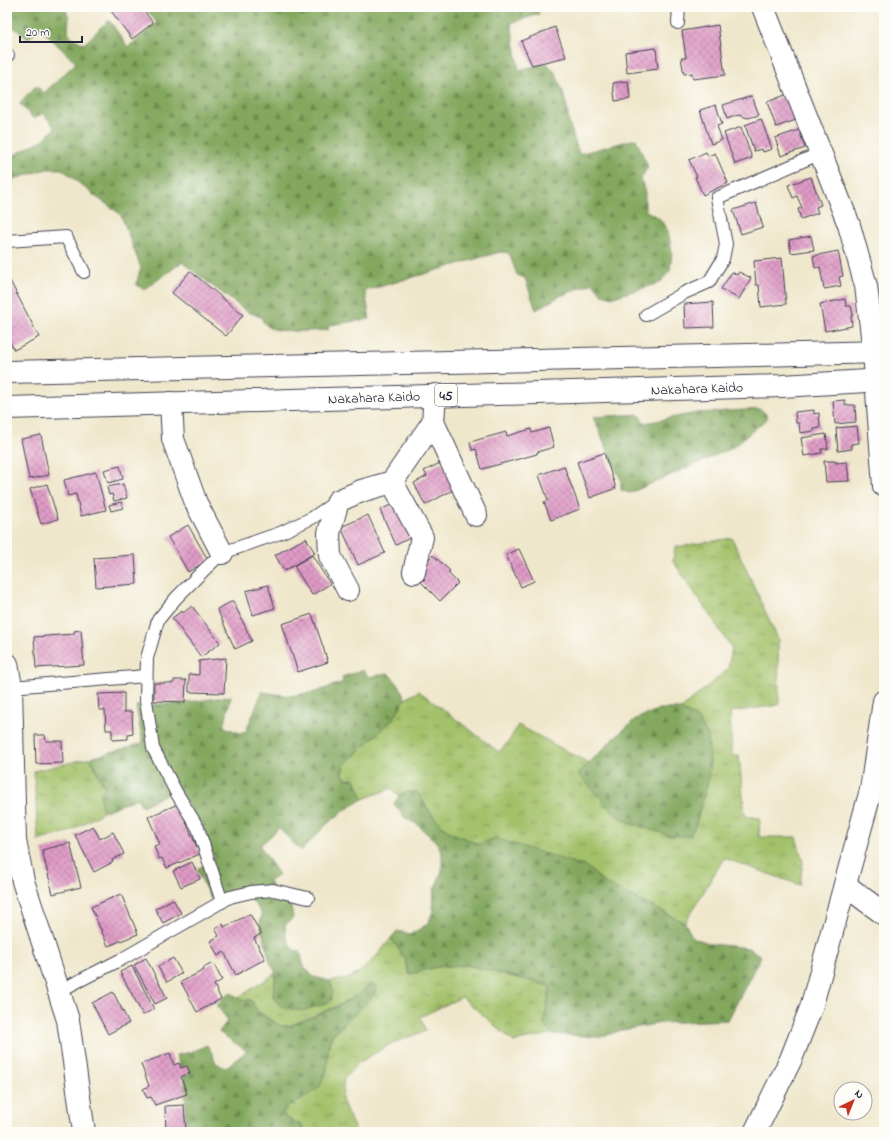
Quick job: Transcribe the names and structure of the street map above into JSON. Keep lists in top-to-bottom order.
{
  "streets": {
    "street": ["Nakahara Kaido", "45"]
  },
  "scale_bar": "20 m",
  "north": "top right"
}
